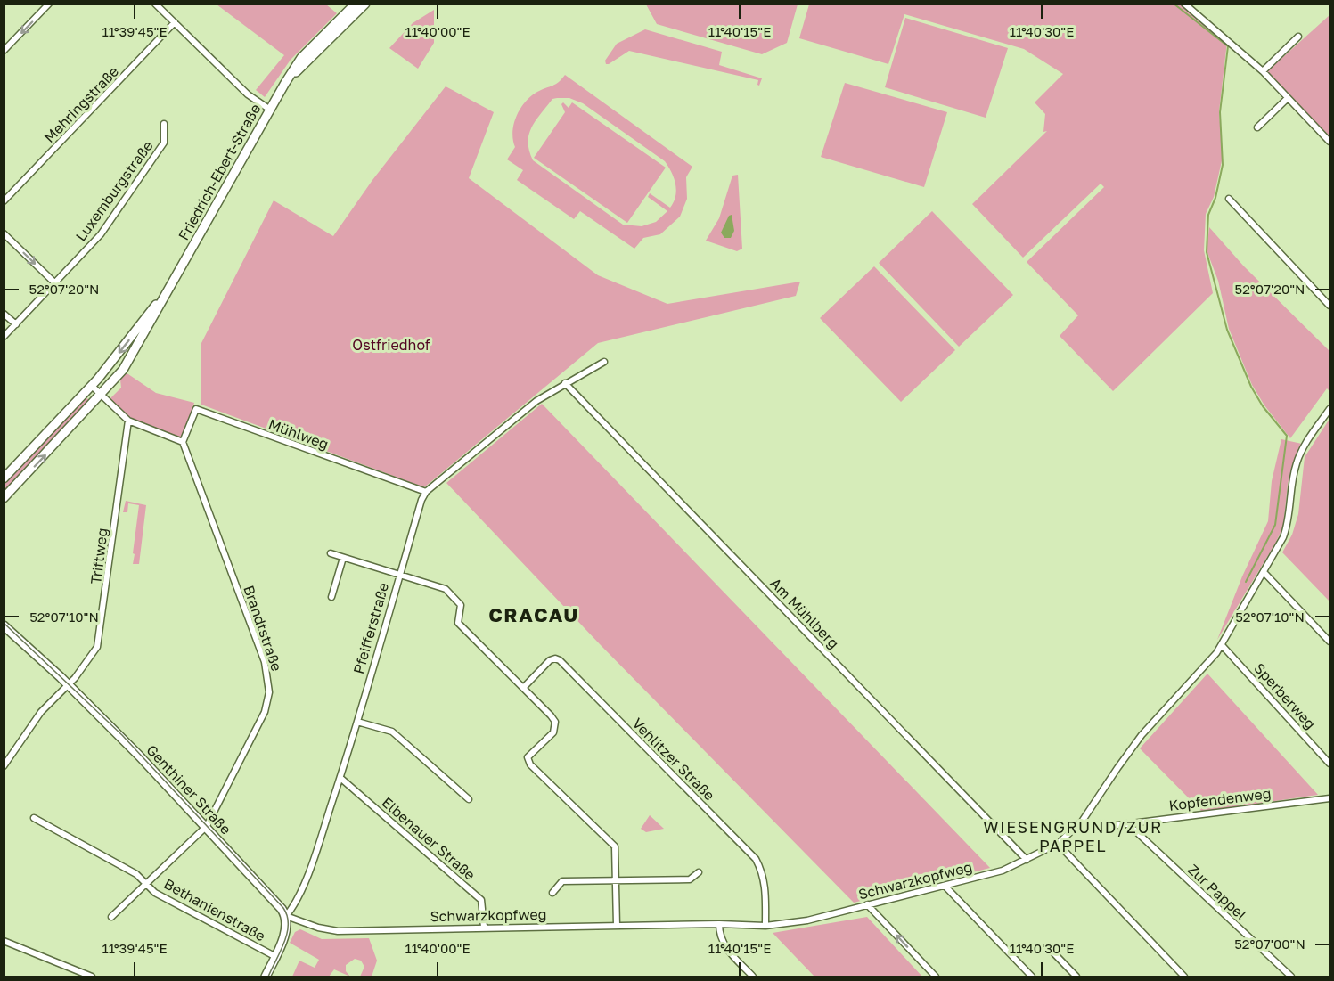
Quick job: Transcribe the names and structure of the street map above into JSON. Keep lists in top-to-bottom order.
{
  "streets": {
    "street": [
      "Mehringstraße",
      "Friedrich-Ebert-Straße",
      "Luxemburgstraße",
      "Mühlweg",
      "Triftweg",
      "Am Mühlberg",
      "Brandtstraße",
      "Pfeifferstraße",
      "Sperberweg",
      "Vehlitzer Straße",
      "Genthiner Straße",
      "Kopfendenweg",
      "Elbenauer Straße",
      "Schwarzkopfweg",
      "Zur Pappel",
      "Bethanienstraße"
    ]
  },
  "crossings": [
    ["Mühlweg", "Brandtstraße"],
    ["Mühlweg", "Pfeifferstraße"],
    ["Triftweg", "Genthiner Straße"],
    ["Am Mühlberg", "Schwarzkopfweg"],
    ["Brandtstraße", "Genthiner Straße"],
    ["Brandtstraße", "Bethanienstraße"],
    ["Pfeifferstraße", "Genthiner Straße"],
    ["Pfeifferstraße", "Elbenauer Straße"],
    ["Pfeifferstraße", "Schwarzkopfweg"],
    ["Pfeifferstraße", "Bethanienstraße"],
    ["Sperberweg", "Schwarzkopfweg"],
    ["Vehlitzer Straße", "Schwarzkopfweg"],
    ["Genthiner Straße", "Schwarzkopfweg"],
    ["Kopfendenweg", "Schwarzkopfweg"],
    ["Kopfendenweg", "Zur Pappel"],
    ["Elbenauer Straße", "Schwarzkopfweg"]
  ],
  "districts": ["CRACAU", "WIESENGRUND/ZUR PAPPEL"],
  "parks": ["Ostfriedhof"],
  "coordinates": [
    "11°39'45\"E",
    "11°40'00\"E",
    "11°40'15\"E",
    "11°40'30\"E",
    "52°07'20\"N",
    "52°07'10\"N",
    "52°07'00\"N"
  ]
}
